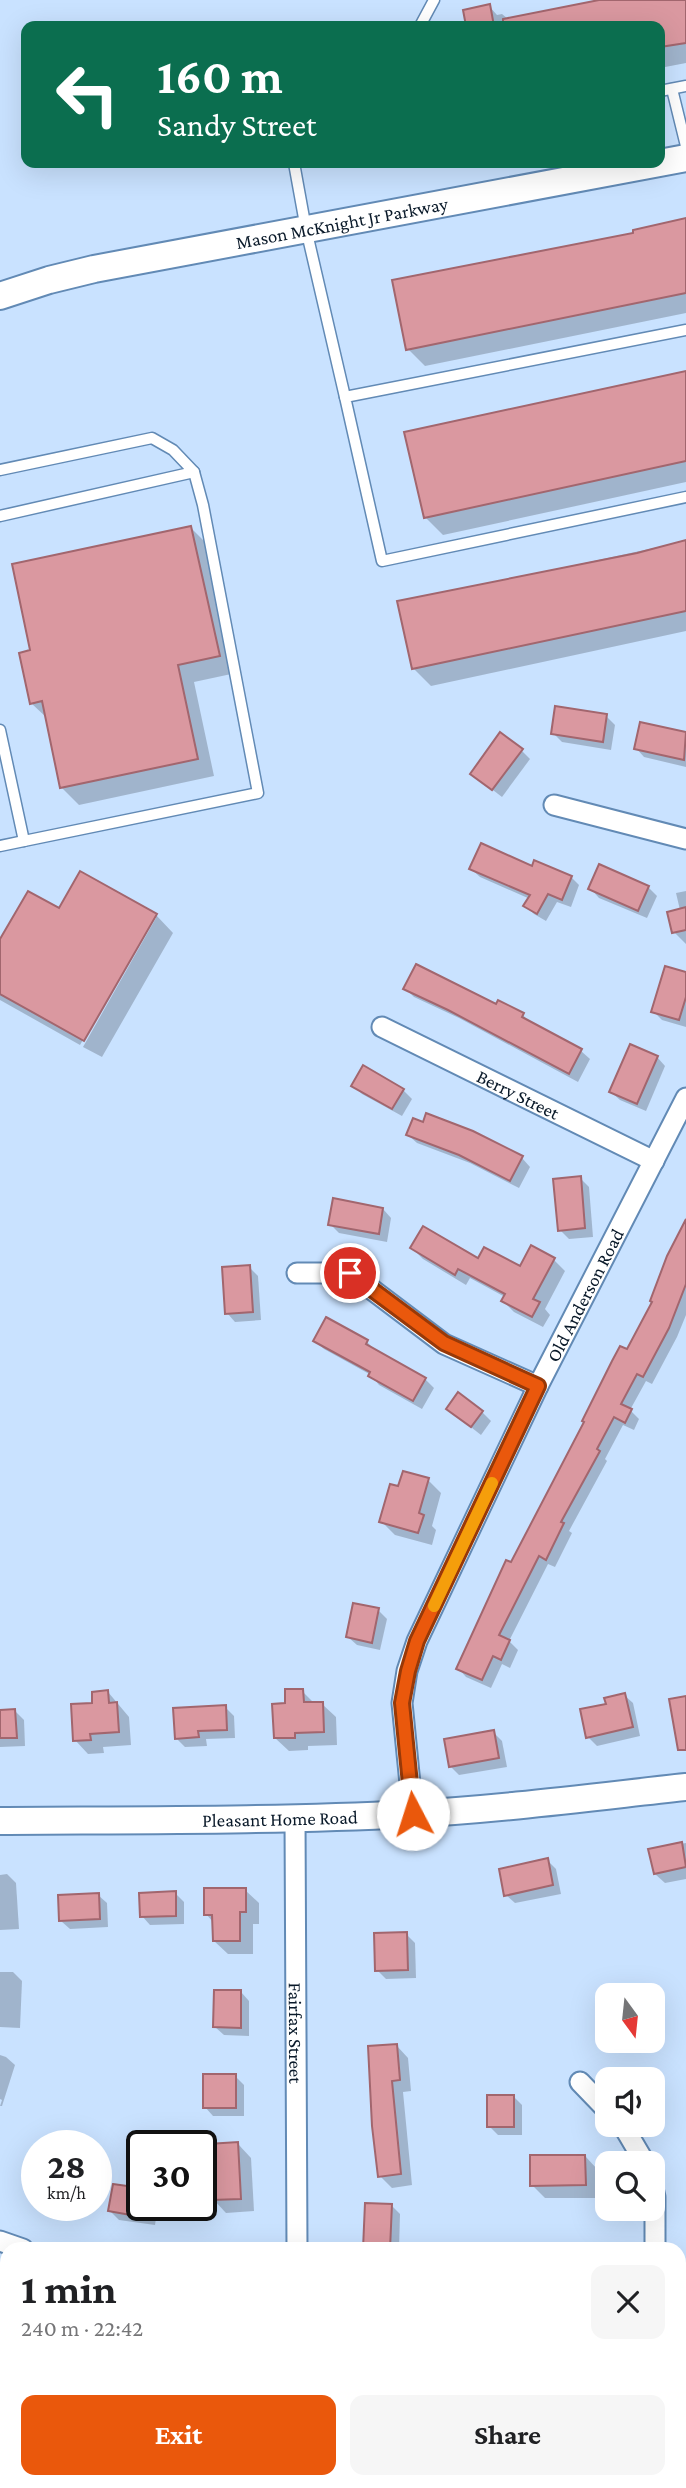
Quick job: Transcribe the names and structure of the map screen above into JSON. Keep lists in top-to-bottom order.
{
  "streets": {
    "main road": ["Mason McKnight Jr Parkway", "Pleasant Home Road"],
    "street": ["Berry Street", "Old Anderson Road", "Fairfax Street"]
  },
  "crossings": [
    ["Berry Street", "Old Anderson Road"],
    ["Old Anderson Road", "Pleasant Home Road"],
    ["Pleasant Home Road", "Fairfax Street"]
  ],
  "north": "bottom",
  "page": {
    "turn": ["160 m", "Sandy Street"],
    "speed": "28 km/h",
    "limit": "30",
    "heading": ["1 min", "240 m · 22:42"],
    "buttons": ["Exit", "Share"]
  }
}
